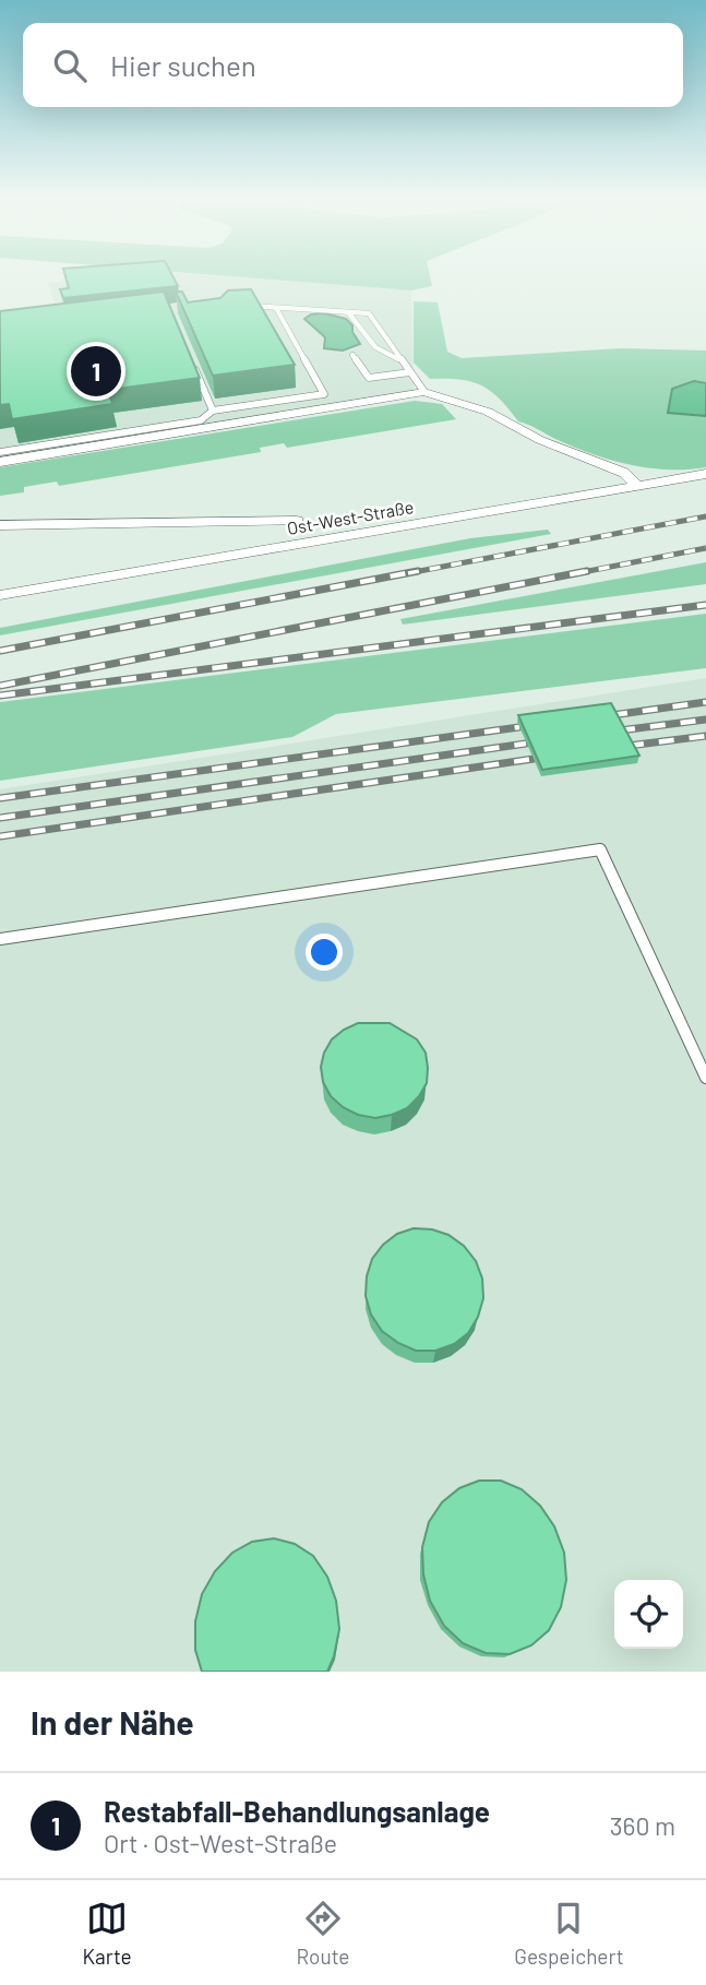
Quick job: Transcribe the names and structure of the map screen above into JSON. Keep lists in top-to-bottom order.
{
  "streets": {
    "street": ["Ost-West-Straße"]
  },
  "page": {
    "search": "Hier suchen",
    "pins": "1",
    "heading": "In der Nähe",
    "list": [
      {
        "mark": "1",
        "name": "Restabfall-Behandlungsanlage",
        "note": "Ort · Ost-West-Straße",
        "value": "360 m"
      }
    ],
    "nav": ["Karte", "Route", "Gespeichert"]
  }
}
